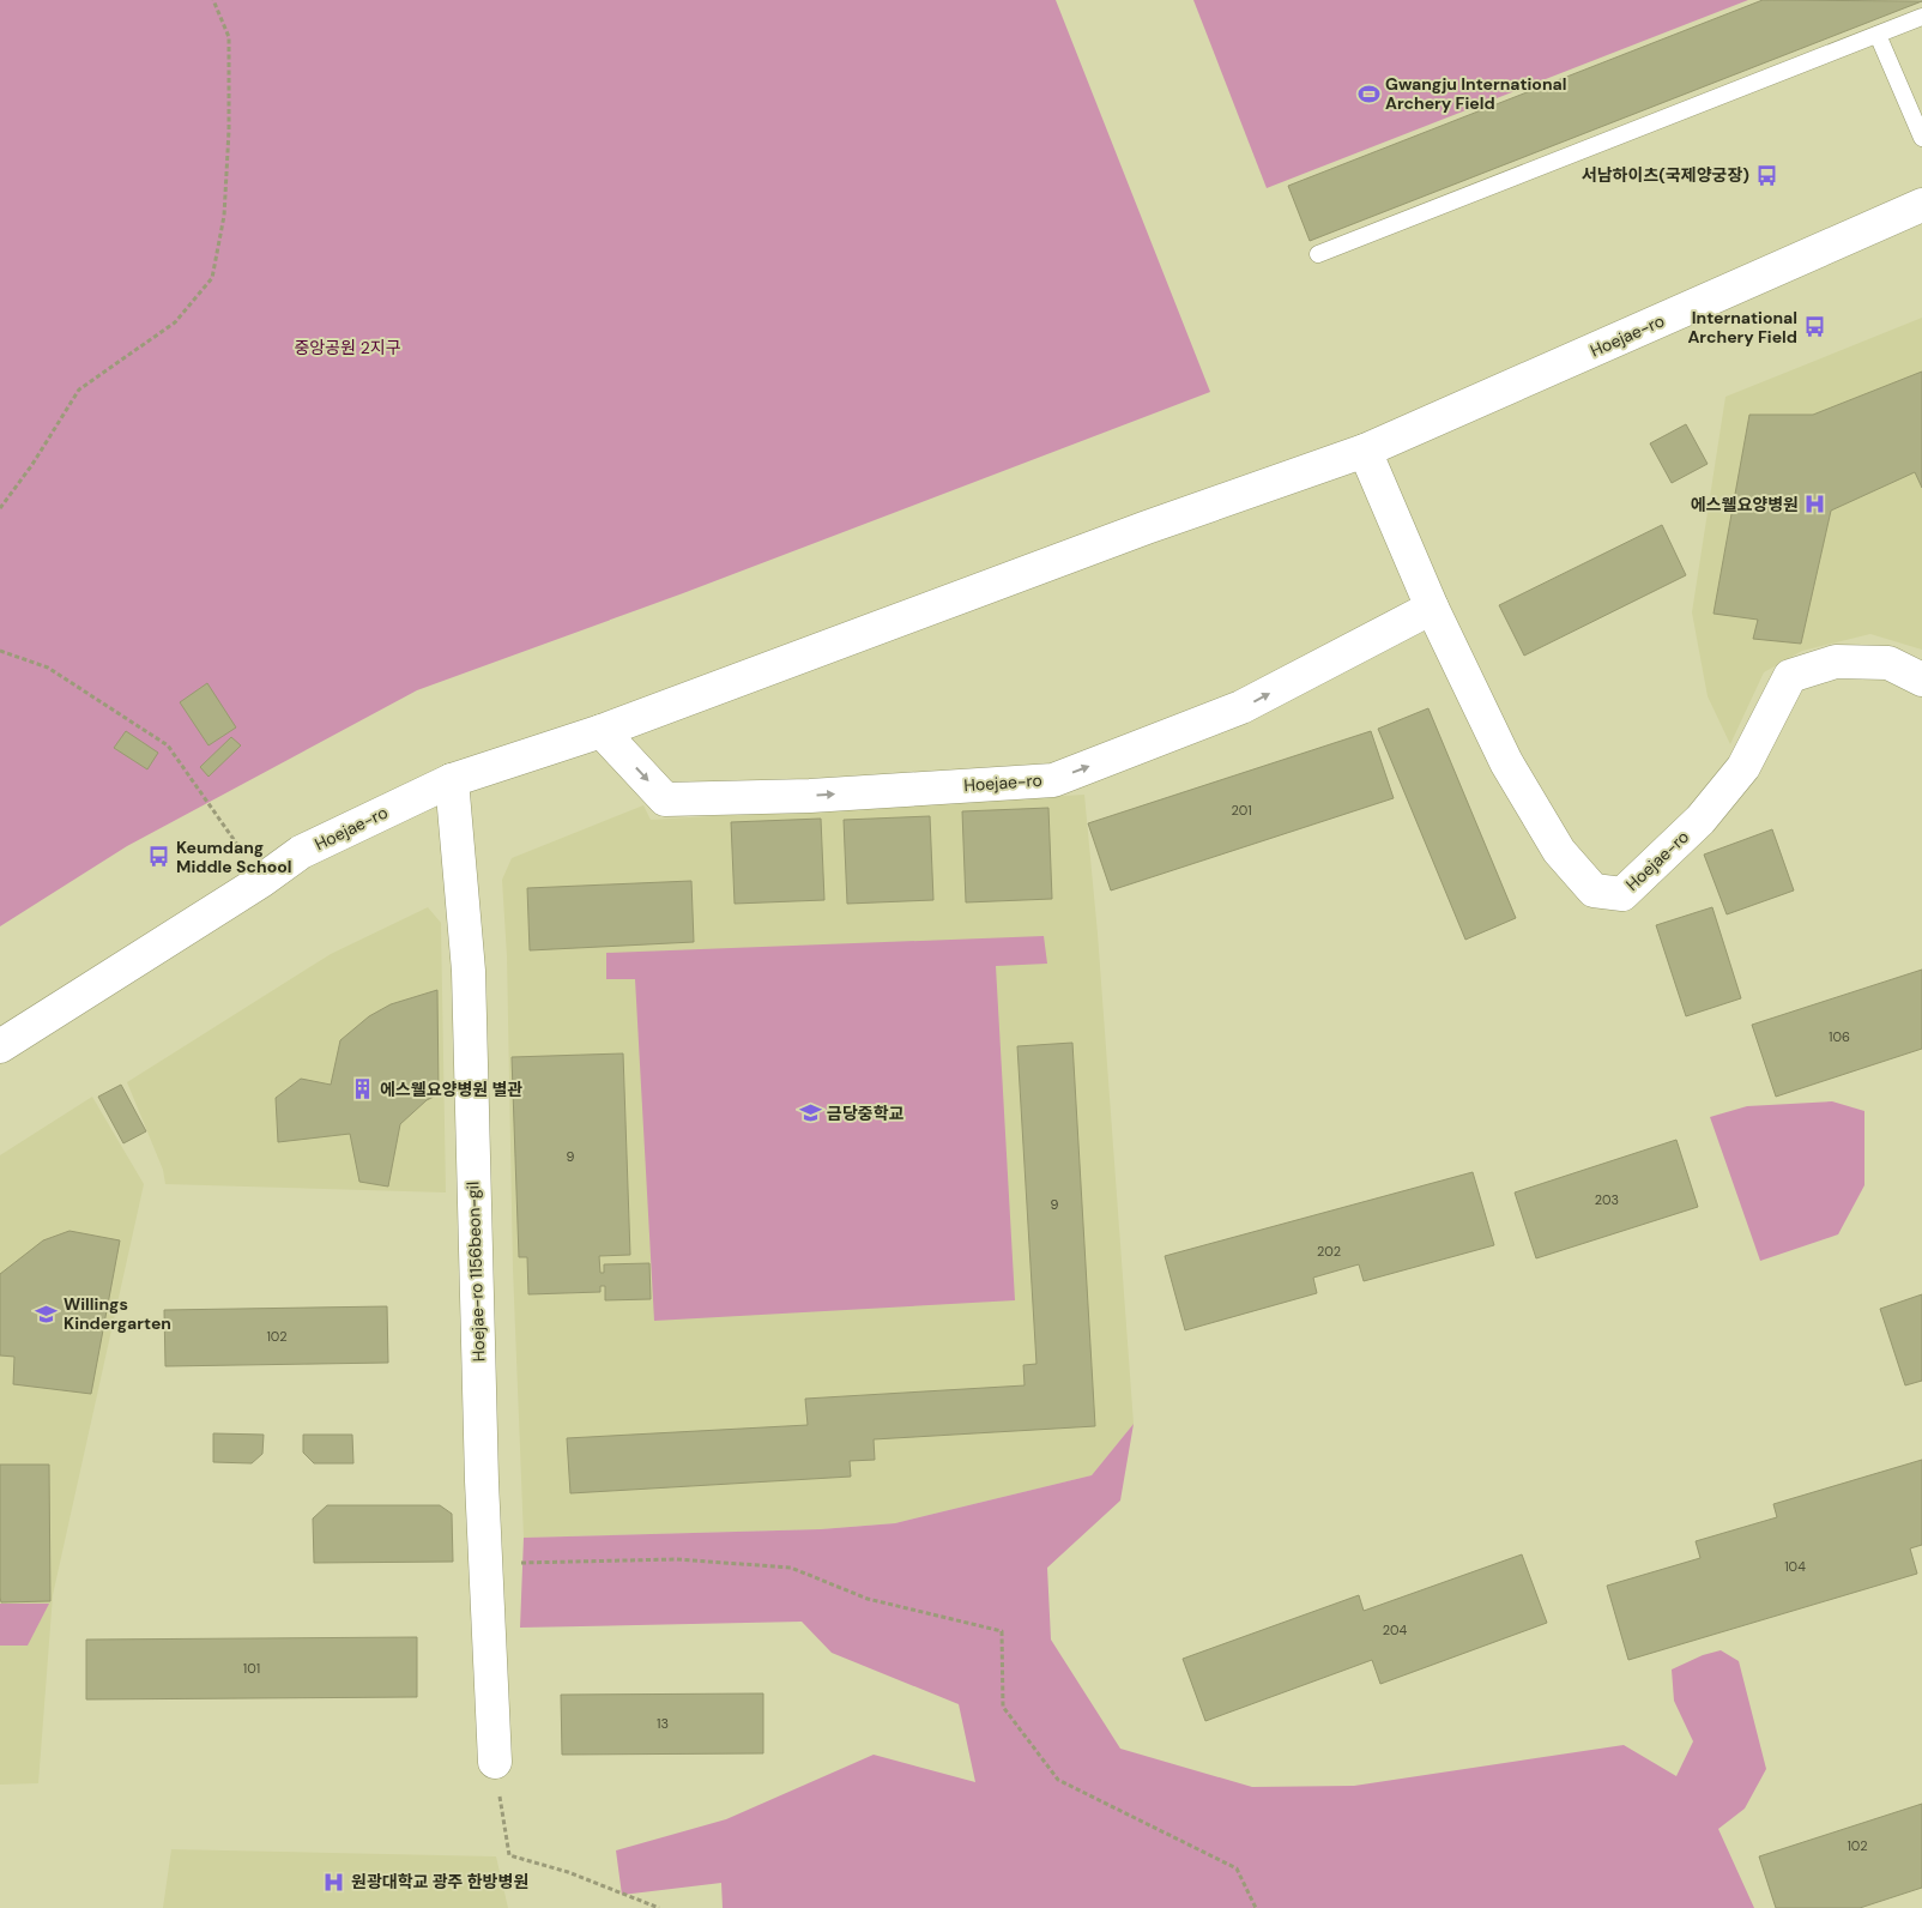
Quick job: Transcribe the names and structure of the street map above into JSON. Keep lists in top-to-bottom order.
{
  "streets": {
    "street": ["Hoejae-ro", "Hoejae-ro 1156beon-gil"]
  },
  "crossings": [
    ["Hoejae-ro", "Hoejae-ro 1156beon-gil"]
  ],
  "parks": ["중앙공원 2지구"],
  "places": {
    "sports": ["Gwangju International Archery Field"],
    "bus stop": ["서남하이츠(국제양궁장)", "International Archery Field", "Keumdang Middle School"],
    "hospital": ["에스웰요양병원", "원광대학교 광주 한방병원"],
    "building": ["에스웰요양병원 별관"],
    "school or university": ["금당중학교", "Willings Kindergarten"]
  },
  "house_numbers": [
    "201",
    "106",
    "9",
    "203",
    "9",
    "202",
    "102",
    "104",
    "204",
    "101",
    "13",
    "102"
  ]
}
